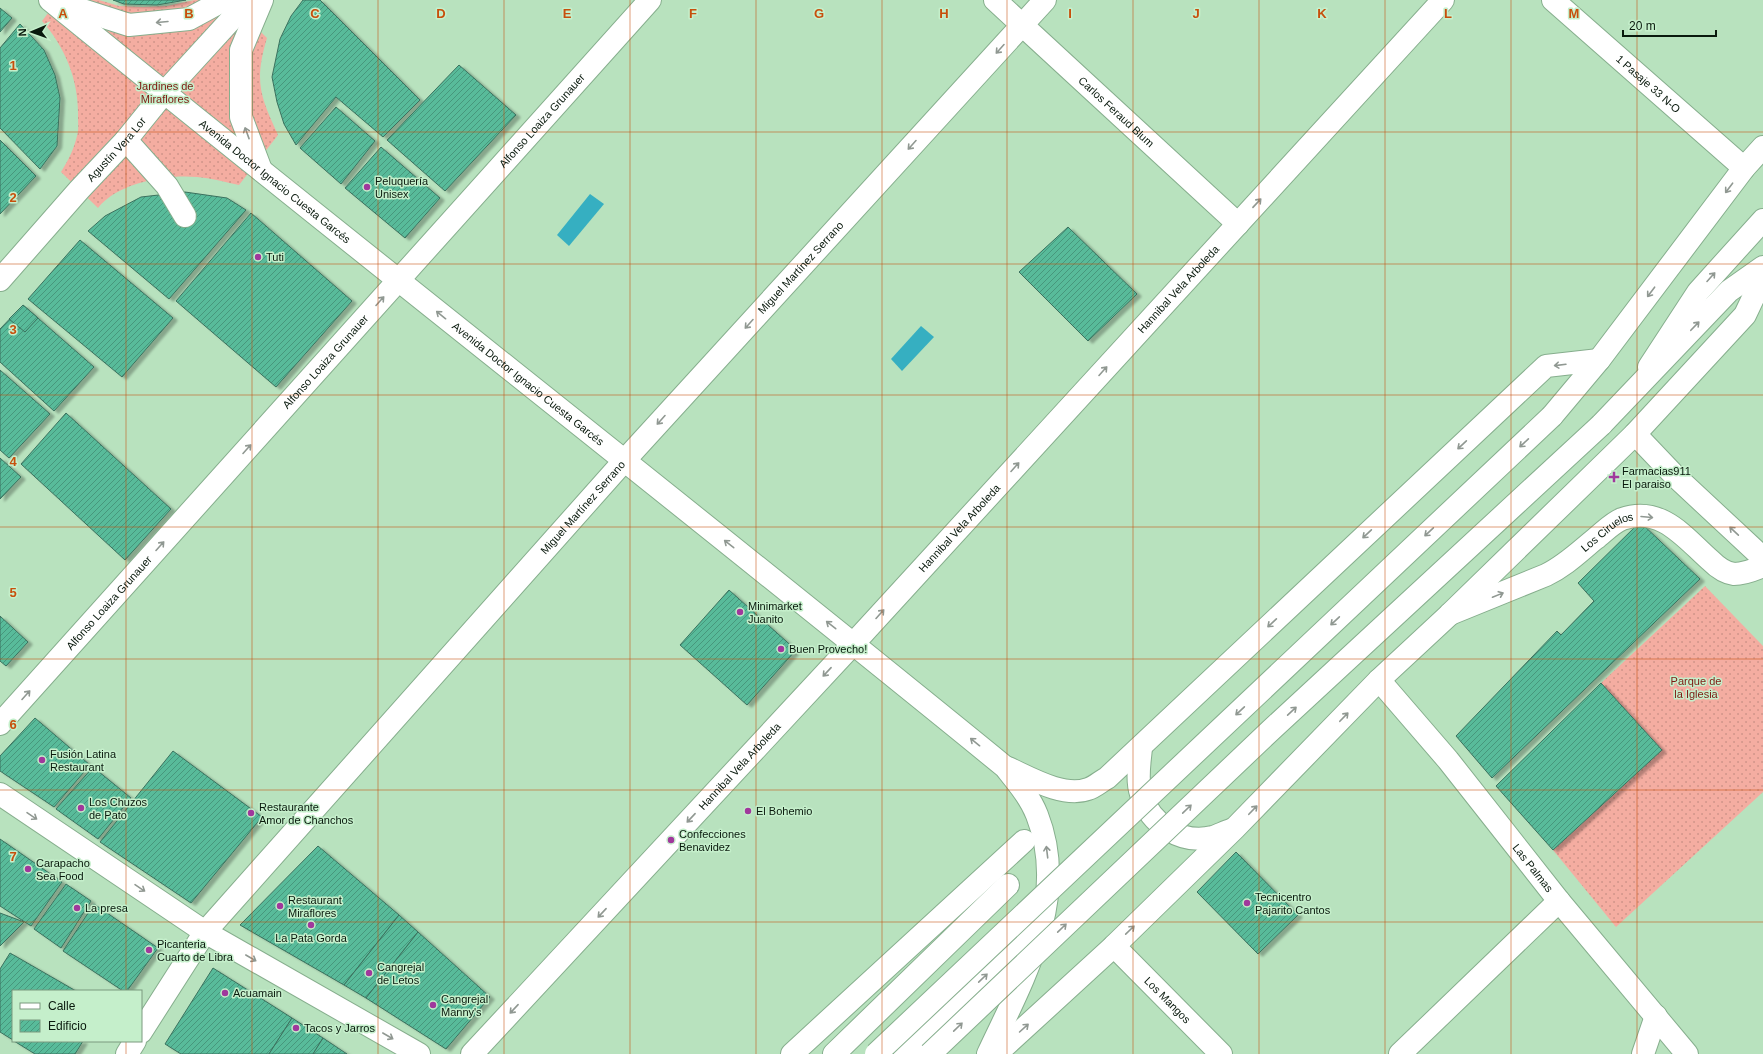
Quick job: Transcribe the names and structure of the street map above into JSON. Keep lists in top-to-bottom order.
{
  "streets": {
    "street": [
      "1 Pasaje 33 N-O",
      "Carlos Feraud Blum",
      "Alfonso Loaiza Grunauer",
      "Agustín Vera Lor",
      "Avenida Doctor Ignacio Cuesta Garcés",
      "Miguel Martínez Serrano",
      "Hannibal Vela Arboleda",
      "Los Ciruelos",
      "Las Palmas",
      "Los Mangos"
    ]
  },
  "crossings": [
    ["Carlos Feraud Blum", "Miguel Martínez Serrano"],
    ["Carlos Feraud Blum", "Hannibal Vela Arboleda"],
    ["Alfonso Loaiza Grunauer", "Avenida Doctor Ignacio Cuesta Garcés"],
    ["Agustín Vera Lor", "Avenida Doctor Ignacio Cuesta Garcés"],
    ["Avenida Doctor Ignacio Cuesta Garcés", "Miguel Martínez Serrano"],
    ["Avenida Doctor Ignacio Cuesta Garcés", "Hannibal Vela Arboleda"]
  ],
  "one_way": [
    "Alfonso Loaiza Grunauer",
    "Avenida Doctor Ignacio Cuesta Garcés",
    "Miguel Martínez Serrano",
    "Los Ciruelos"
  ],
  "parks": ["Jardines de Miraflores", "Parque de la Iglesia"],
  "places": {
    "other": [
      "Peluquería Unisex",
      "Tuti",
      "Minimarket Juanito",
      "Buen Provecho!",
      "Fusión Latina Restaurant",
      "Los Chuzos de Pato",
      "El Bohemio",
      "Restaurante Amor de Chanchos",
      "Confecciones Benavidez",
      "Carapacho Sea Food",
      "Tecnicentro Pajarito Cantos",
      "Restaurant Miraflores",
      "La presa",
      "La Pata Gorda",
      "Picanteria Cuarto de Libra",
      "Cangrejal de Letos",
      "Acuamain",
      "Cangrejal Manny's",
      "Tacos y Jarros"
    ],
    "health": ["Farmacias911 El paraiso"]
  },
  "legend": ["Calle", "Edificio"],
  "scale_bar": "20 m",
  "north": "left",
  "grid": {
    "columns": [
      "A",
      "B",
      "C",
      "D",
      "E",
      "F",
      "G",
      "H",
      "I",
      "J",
      "K",
      "L",
      "M"
    ],
    "rows": [
      "1",
      "2",
      "3",
      "4",
      "5",
      "6",
      "7"
    ]
  }
}
